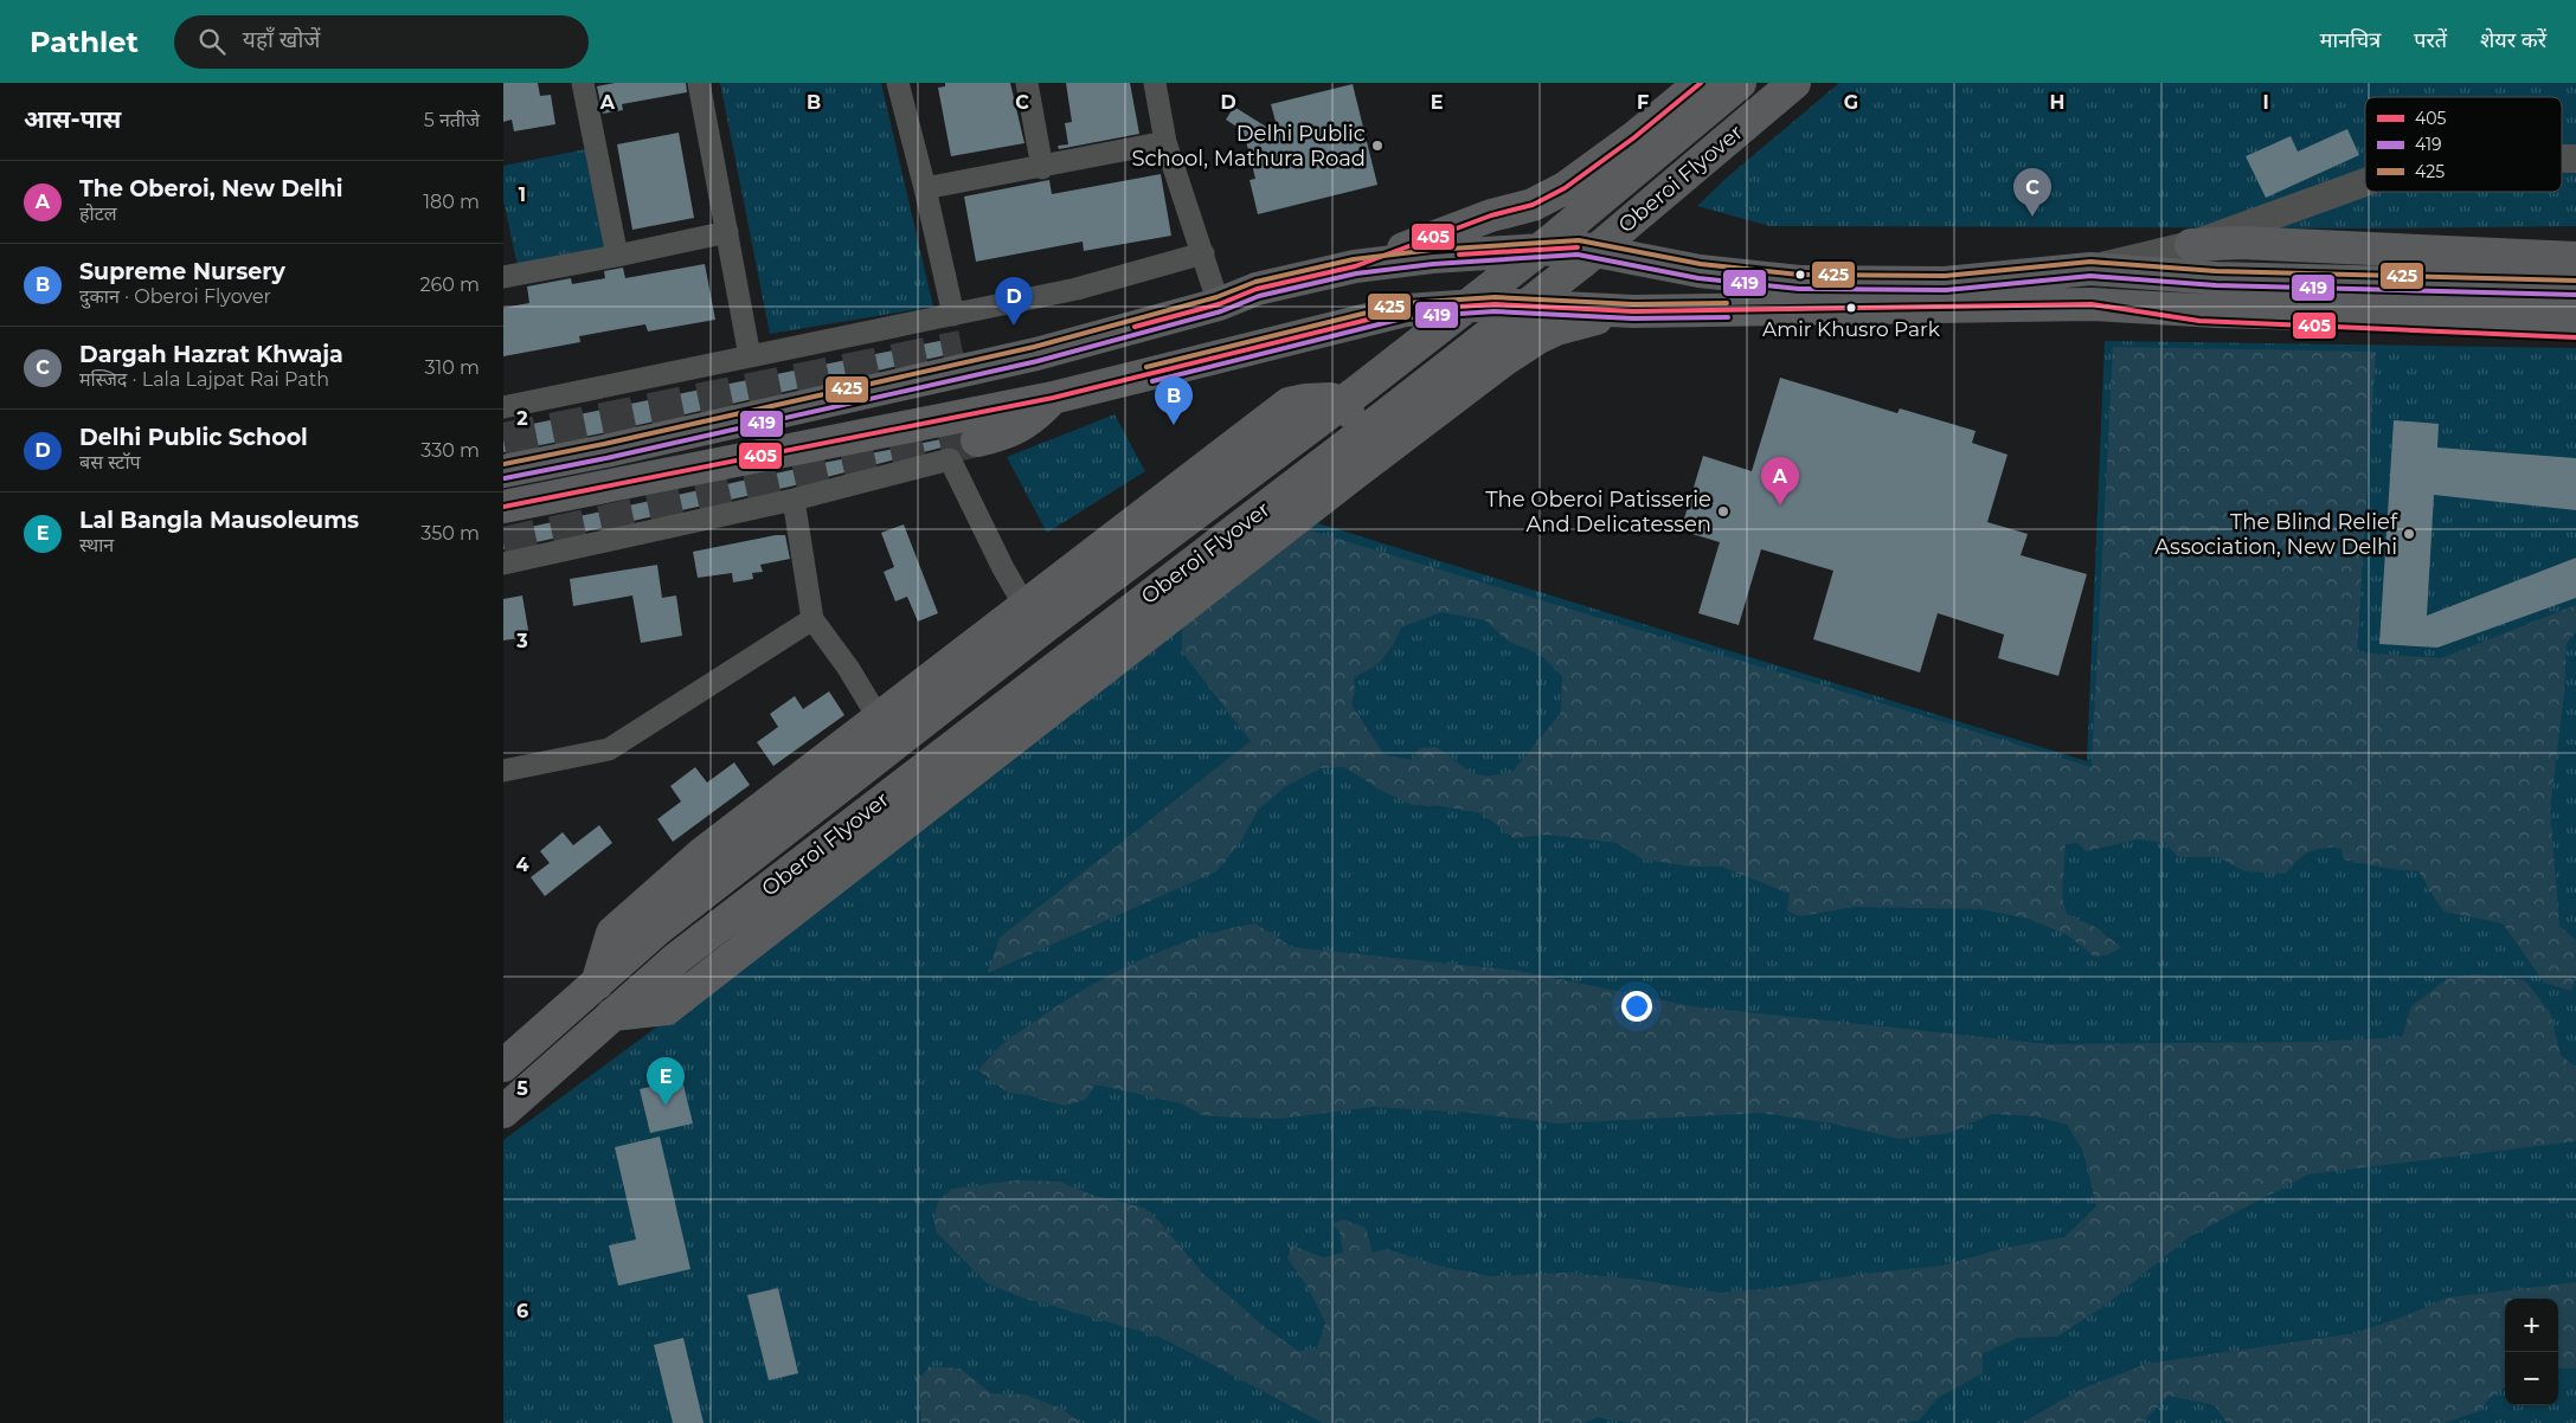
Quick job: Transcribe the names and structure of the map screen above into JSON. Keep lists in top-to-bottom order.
{
  "streets": {
    "main road": ["Oberoi Flyover"]
  },
  "places": [
    "Delhi Public School, Mathura Road",
    "Amir Khusro Park",
    "The Oberoi Patisserie And Delicatessen",
    "The Blind Relief Association, New Delhi"
  ],
  "lines": ["transit line 405", "transit line 425", "transit line 419"],
  "legend": ["405", "419", "425"],
  "page": {
    "header": "Pathlet",
    "search": "यहाँ खोजें",
    "nav": ["मानचित्र", "परतें", "शेयर करें"],
    "heading": ["आस-पास", "5 नतीजे"],
    "list": [
      {
        "mark": "A",
        "name": "The Oberoi, New Delhi",
        "note": "होटल",
        "value": "180 m"
      },
      {
        "mark": "B",
        "name": "Supreme Nursery",
        "note": "दुकान · Oberoi Flyover",
        "value": "260 m"
      },
      {
        "mark": "C",
        "name": "Dargah Hazrat Khwaja",
        "note": "मस्जिद · Lala Lajpat Rai Path",
        "value": "310 m"
      },
      {
        "mark": "D",
        "name": "Delhi Public School",
        "note": "बस स्टॉप",
        "value": "330 m"
      },
      {
        "mark": "E",
        "name": "Lal Bangla Mausoleums",
        "note": "स्थान",
        "value": "350 m"
      }
    ],
    "pins": [
      "C",
      "D",
      "B",
      "A",
      "E"
    ],
    "map_buttons": ["+", "−"]
  },
  "grid": {
    "columns": [
      "A",
      "B",
      "C",
      "D",
      "E",
      "F",
      "G",
      "H",
      "I"
    ],
    "rows": [
      "1",
      "2",
      "3",
      "4",
      "5",
      "6"
    ]
  }
}
